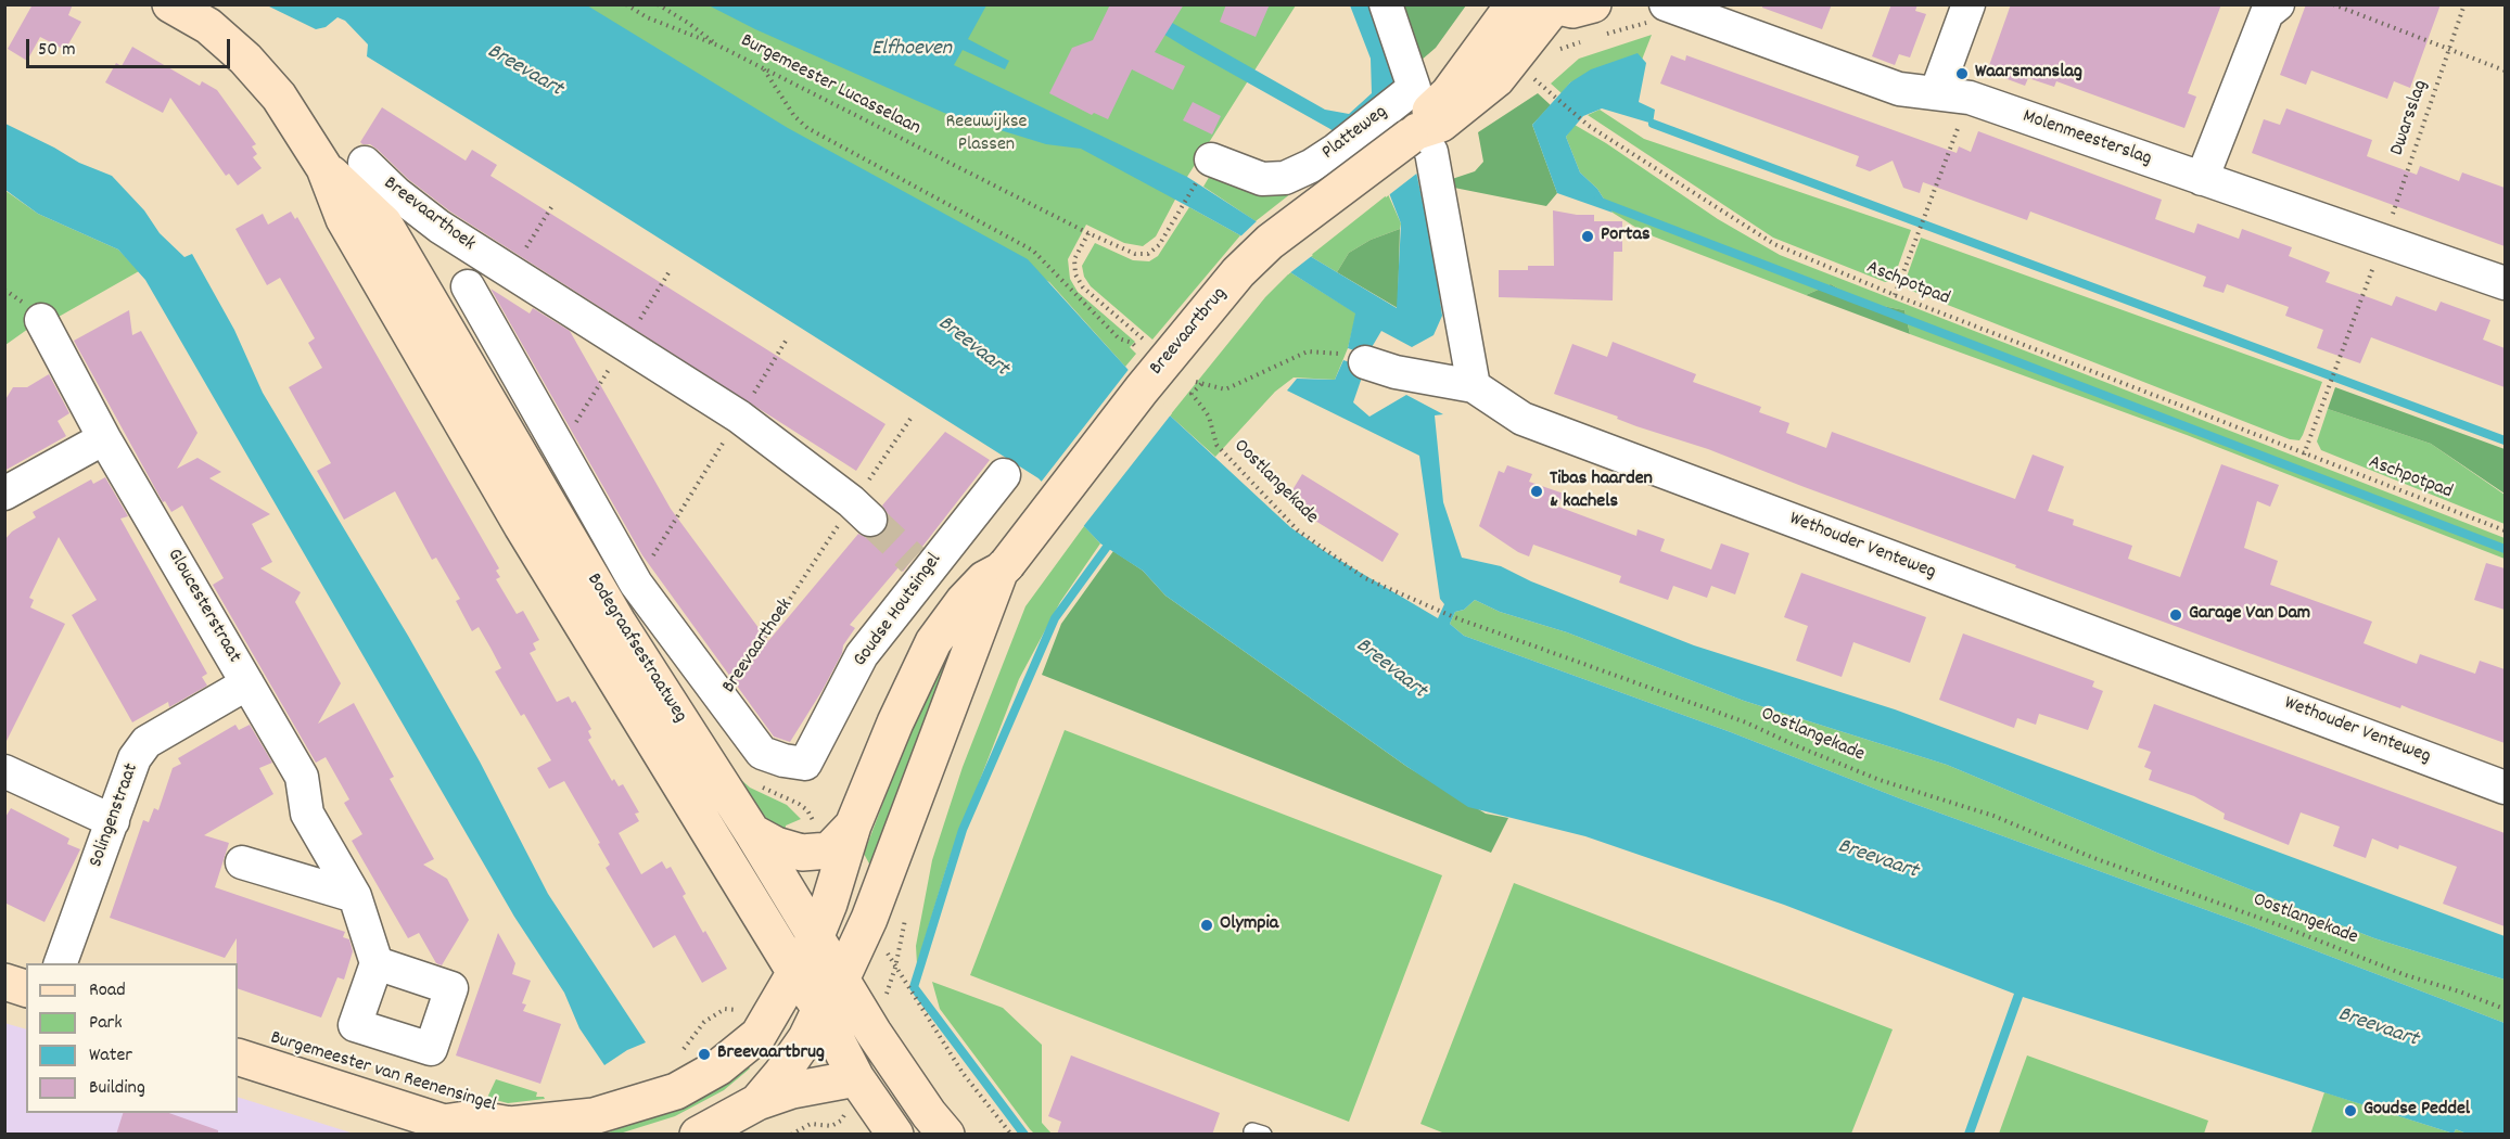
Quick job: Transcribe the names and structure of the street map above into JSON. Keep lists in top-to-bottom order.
{
  "streets": {
    "main road": ["Breevaartbrug", "Bodegraafsestraatweg", "Burgemeester van Reenensingel"],
    "street": [
      "Platteweg",
      "Molenmeesterslag",
      "Breevaarthoek",
      "Wethouder Venteweg",
      "Gloucesterstraat",
      "Goudse Houtsingel",
      "Solingenstraat"
    ],
    "path": [
      "Burgemeester Lucasselaan",
      "Dwarsslag",
      "Aschpotpad",
      "Oostlangekade"
    ]
  },
  "crossings": [
    ["Dwarsslag", "Molenmeesterslag"],
    ["Breevaarthoek", "Goudse Houtsingel"],
    ["Breevaarthoek", "Bodegraafsestraatweg"],
    ["Gloucesterstraat", "Solingenstraat"],
    ["Bodegraafsestraatweg", "Burgemeester van Reenensingel"]
  ],
  "water": ["Elfhoeven", "Breevaart"],
  "parks": ["Reeuwijkse Plassen"],
  "places": [
    "Waarsmanslag",
    "Portas",
    "Tibas haarden & kachels",
    "Garage Van Dam",
    "Olympia",
    "Breevaartbrug",
    "Goudse Peddel"
  ],
  "legend": [
    "Road",
    "Park",
    "Water",
    "Building"
  ],
  "scale_bar": "50 m"
}
